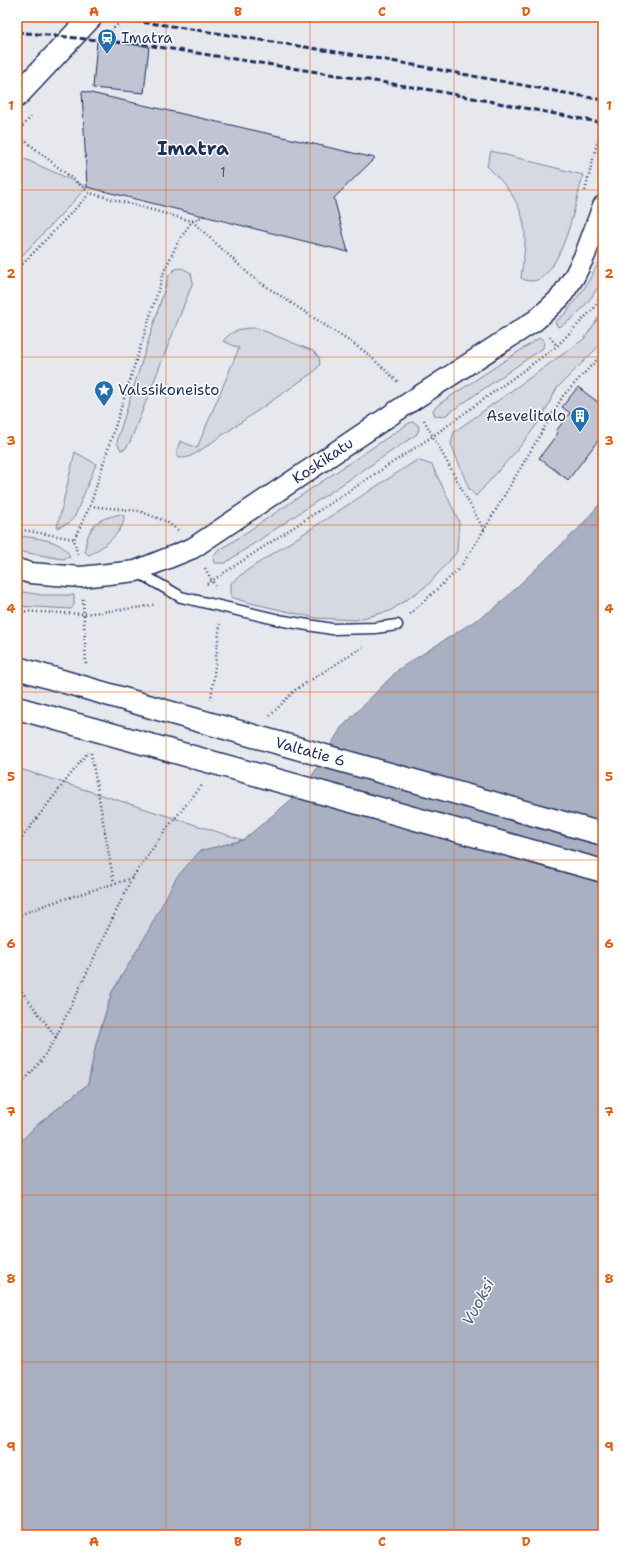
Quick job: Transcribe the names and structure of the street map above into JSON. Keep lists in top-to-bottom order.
{
  "streets": {
    "main road": ["Valtatie 6"],
    "street": ["Koskikatu"]
  },
  "districts": ["Imatra"],
  "water": ["Vuoksi"],
  "places": {
    "station": ["Imatra"],
    "place": ["Valssikoneisto"],
    "building": ["Asevelitalo"]
  },
  "house_numbers": ["1"],
  "grid": {
    "columns": [
      "A",
      "B",
      "C",
      "D"
    ],
    "rows": [
      "1",
      "2",
      "3",
      "4",
      "5",
      "6",
      "7",
      "8",
      "9"
    ]
  }
}
